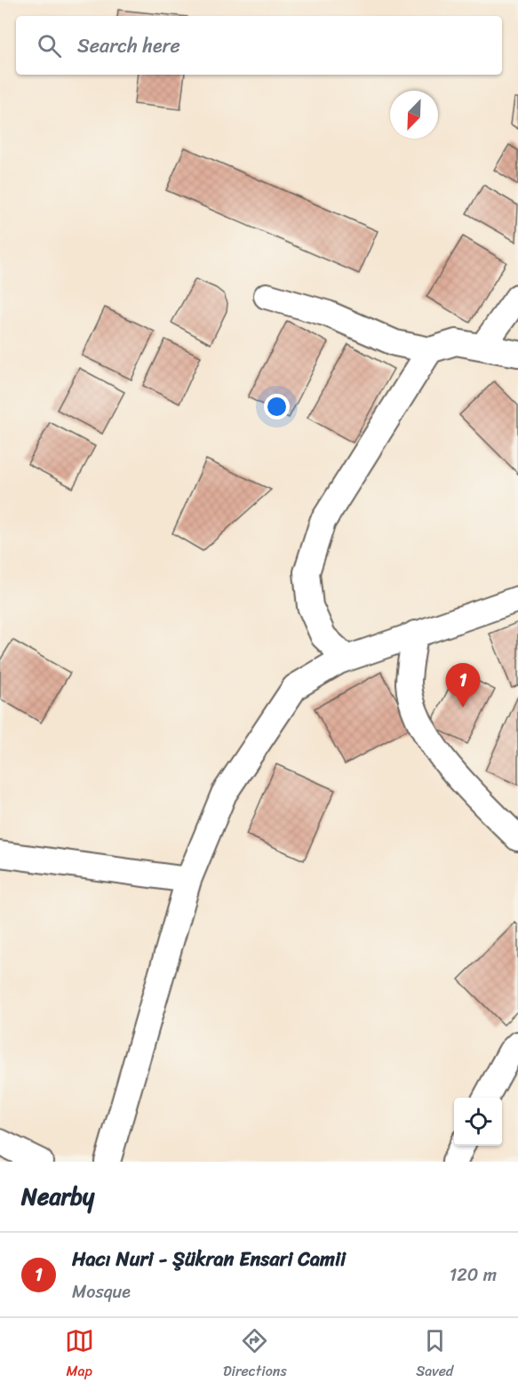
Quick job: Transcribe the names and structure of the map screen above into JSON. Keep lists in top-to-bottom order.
{
  "north": "bottom left",
  "page": {
    "search": "Search here",
    "pins": "1",
    "heading": "Nearby",
    "list": [
      {
        "mark": "1",
        "name": "Hacı Nuri - Şükran Ensari Camii",
        "note": "Mosque",
        "value": "120 m"
      }
    ],
    "nav": ["Map", "Directions", "Saved"]
  }
}
